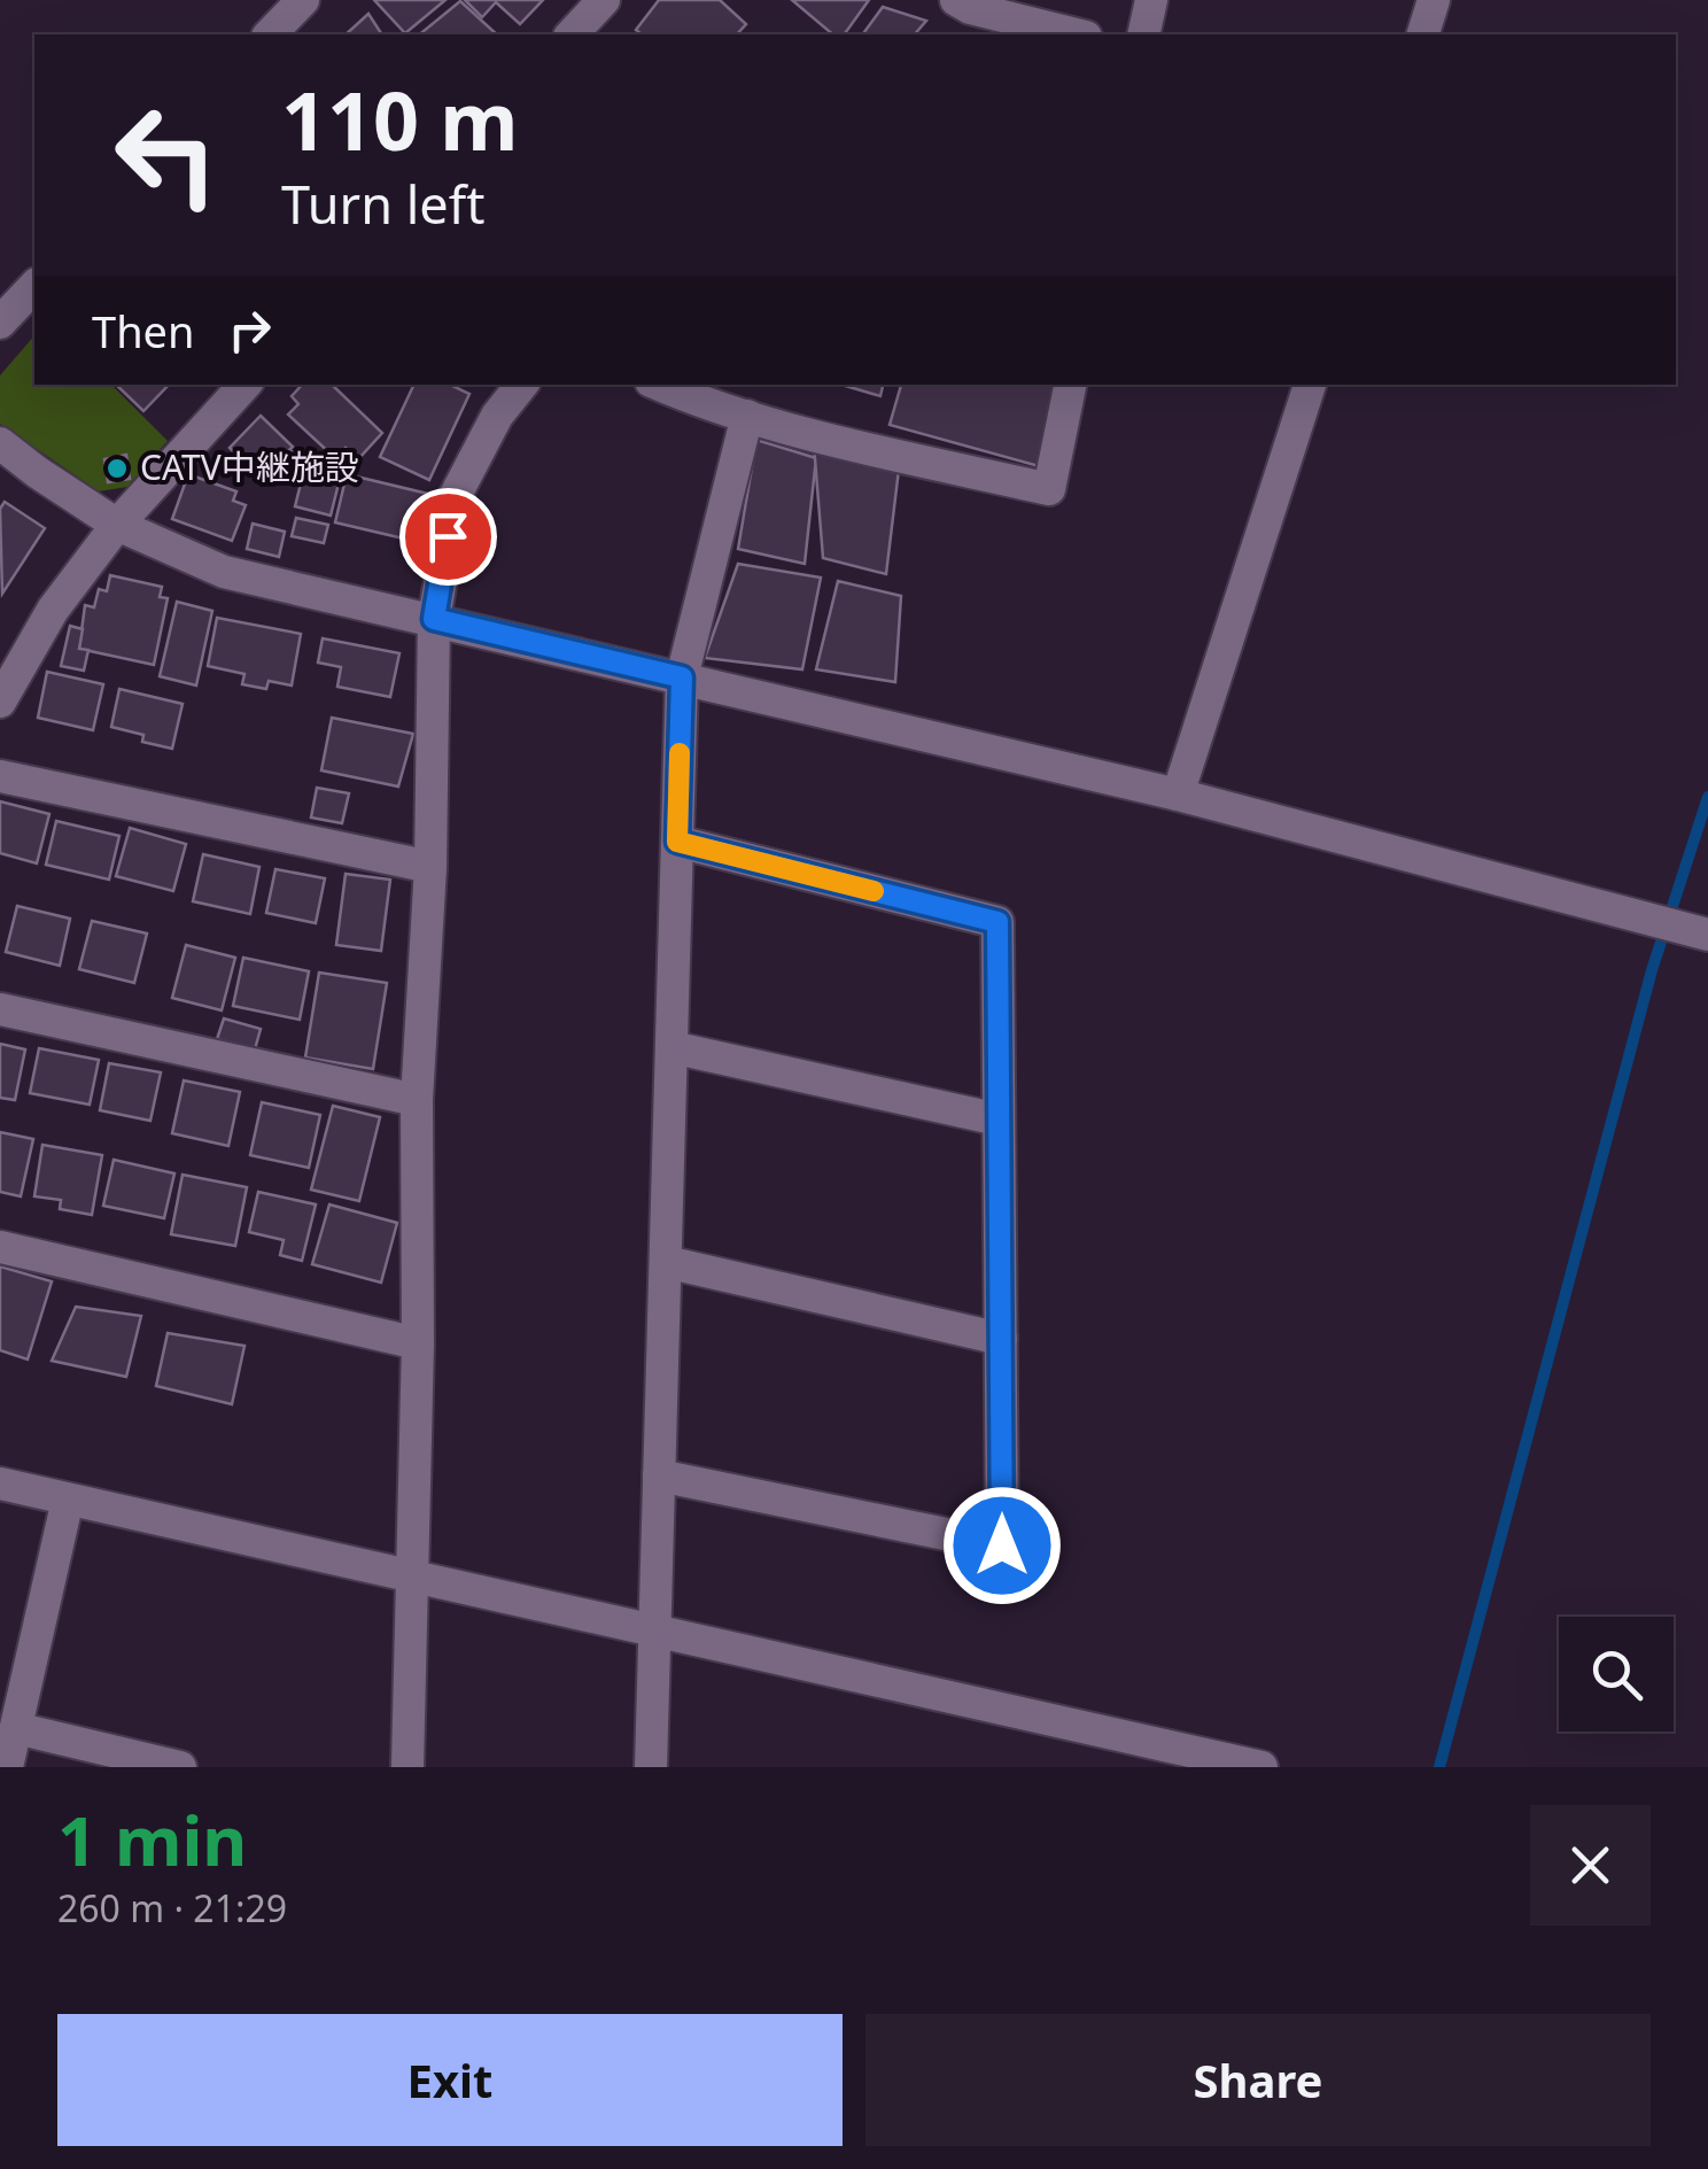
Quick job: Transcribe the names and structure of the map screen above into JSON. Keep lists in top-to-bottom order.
{
  "places": ["CATV中継施設"],
  "page": {
    "turn": ["110 m", "Turn left"],
    "then": "Then",
    "heading": ["1 min", "260 m · 21:29"],
    "buttons": ["Exit", "Share"]
  }
}
